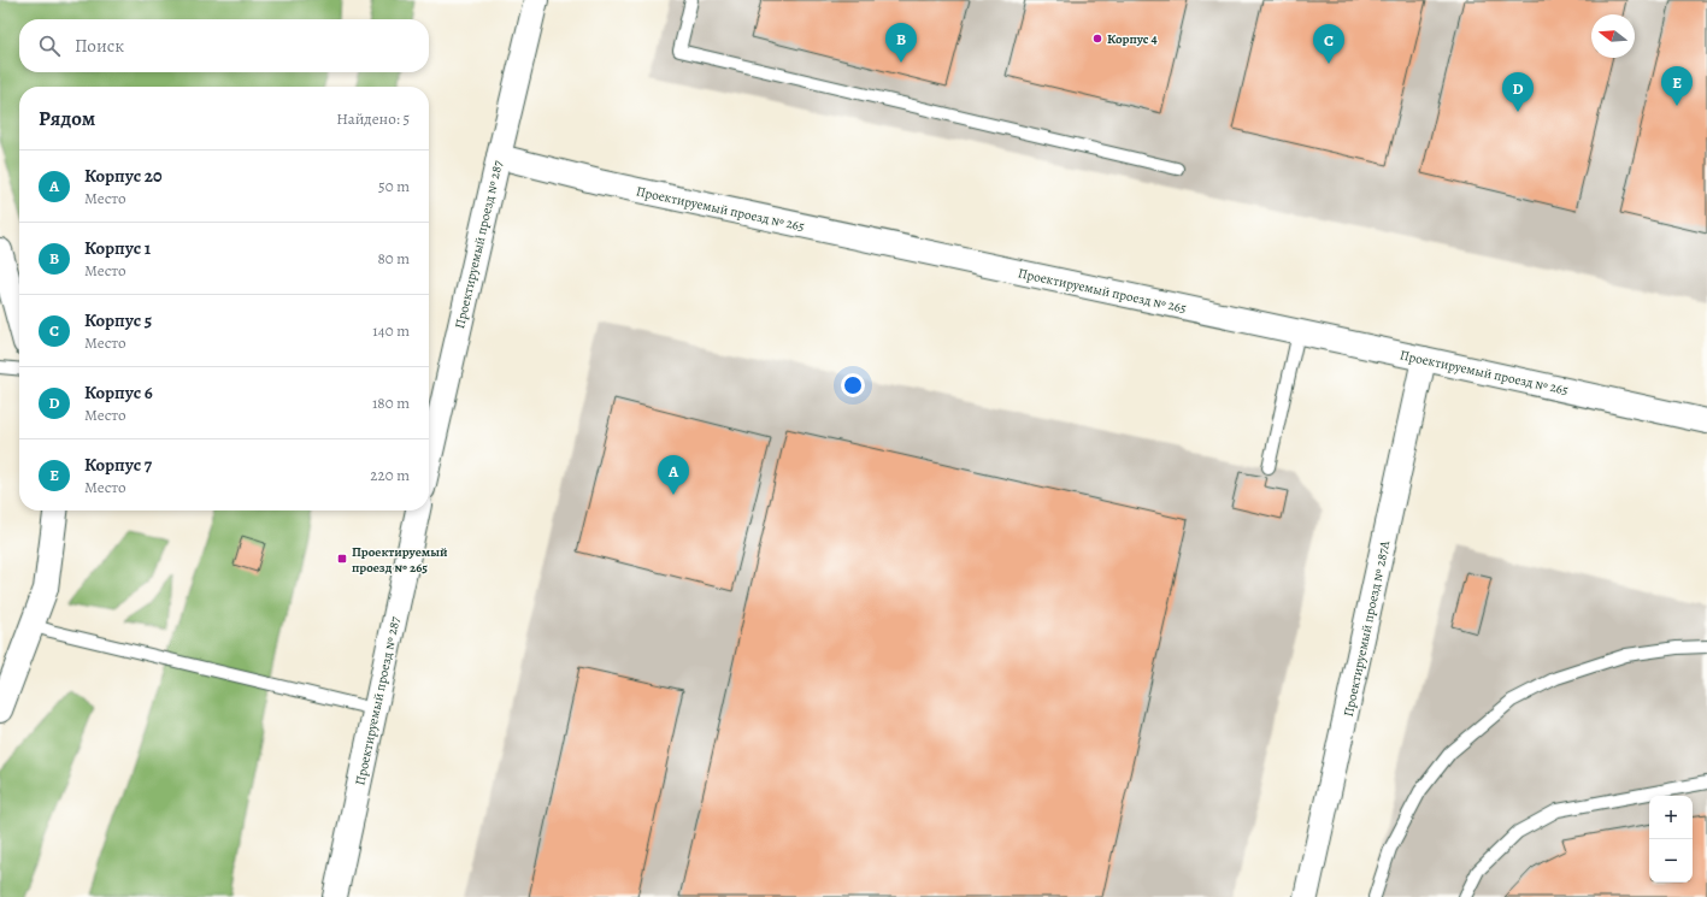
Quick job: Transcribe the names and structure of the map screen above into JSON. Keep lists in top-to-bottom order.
{
  "streets": {
    "street": ["Проектируемый проезд № 265", "Проектируемый проезд № 287", "Проектируемый проезд № 287А"]
  },
  "crossings": [
    ["Проектируемый проезд № 265", "Проектируемый проезд № 287"],
    ["Проектируемый проезд № 265", "Проектируемый проезд № 287А"]
  ],
  "places": {
    "other": ["Корпус 4"],
    "transit": ["Проектируемый проезд № 265"]
  },
  "north": "left",
  "page": {
    "search": "Поиск",
    "pins": [
      "B",
      "C",
      "E",
      "D",
      "A"
    ],
    "heading": ["Рядом", "Найдено: 5"],
    "list": [
      {
        "mark": "A",
        "name": "Корпус 20",
        "note": "Место",
        "value": "50 m"
      },
      {
        "mark": "B",
        "name": "Корпус 1",
        "note": "Место",
        "value": "80 m"
      },
      {
        "mark": "C",
        "name": "Корпус 5",
        "note": "Место",
        "value": "140 m"
      },
      {
        "mark": "D",
        "name": "Корпус 6",
        "note": "Место",
        "value": "180 m"
      },
      {
        "mark": "E",
        "name": "Корпус 7",
        "note": "Место",
        "value": "220 m"
      }
    ],
    "map_buttons": ["+", "−"]
  }
}
